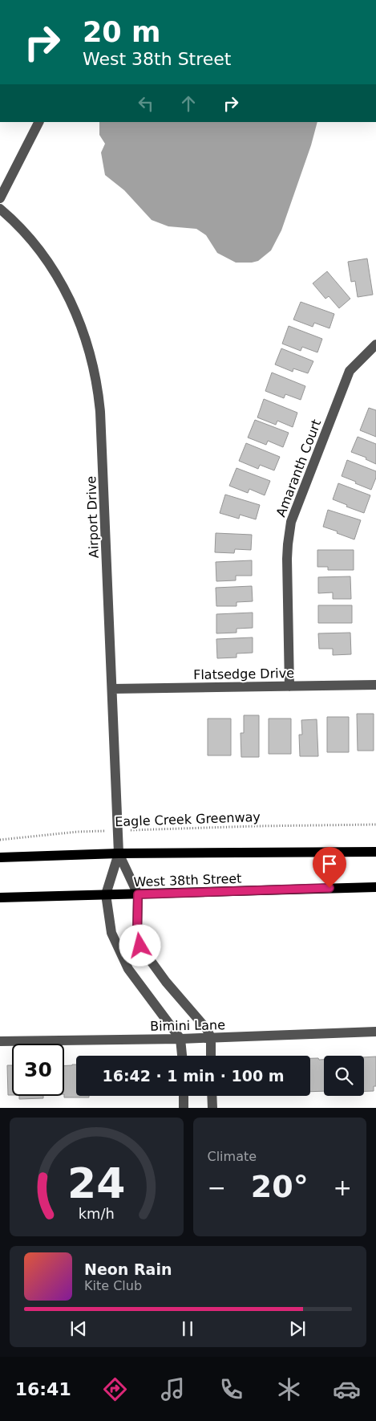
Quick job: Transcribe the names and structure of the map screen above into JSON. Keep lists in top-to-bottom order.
{
  "streets": {
    "main road": ["West 38th Street"],
    "street": [
      "Amaranth Court",
      "Airport Drive",
      "Flatsedge Drive",
      "Bimini Lane"
    ],
    "path": ["Eagle Creek Greenway"]
  },
  "crossings": [
    ["Amaranth Court", "Flatsedge Drive"],
    ["Airport Drive", "Flatsedge Drive"],
    ["Airport Drive", "Eagle Creek Greenway"],
    ["Airport Drive", "West 38th Street"]
  ],
  "page": {
    "turn": ["20 m", "West 38th Street"],
    "limit": "30",
    "trip": "16:42 · 1 min · 100 m",
    "tile": "Climate",
    "heat": ["−", "20°", "+"],
    "song": ["Neon Rain", "Kite Club"],
    "tabs": "16:41",
    "gauge": ["24", "km/h"]
  }
}
